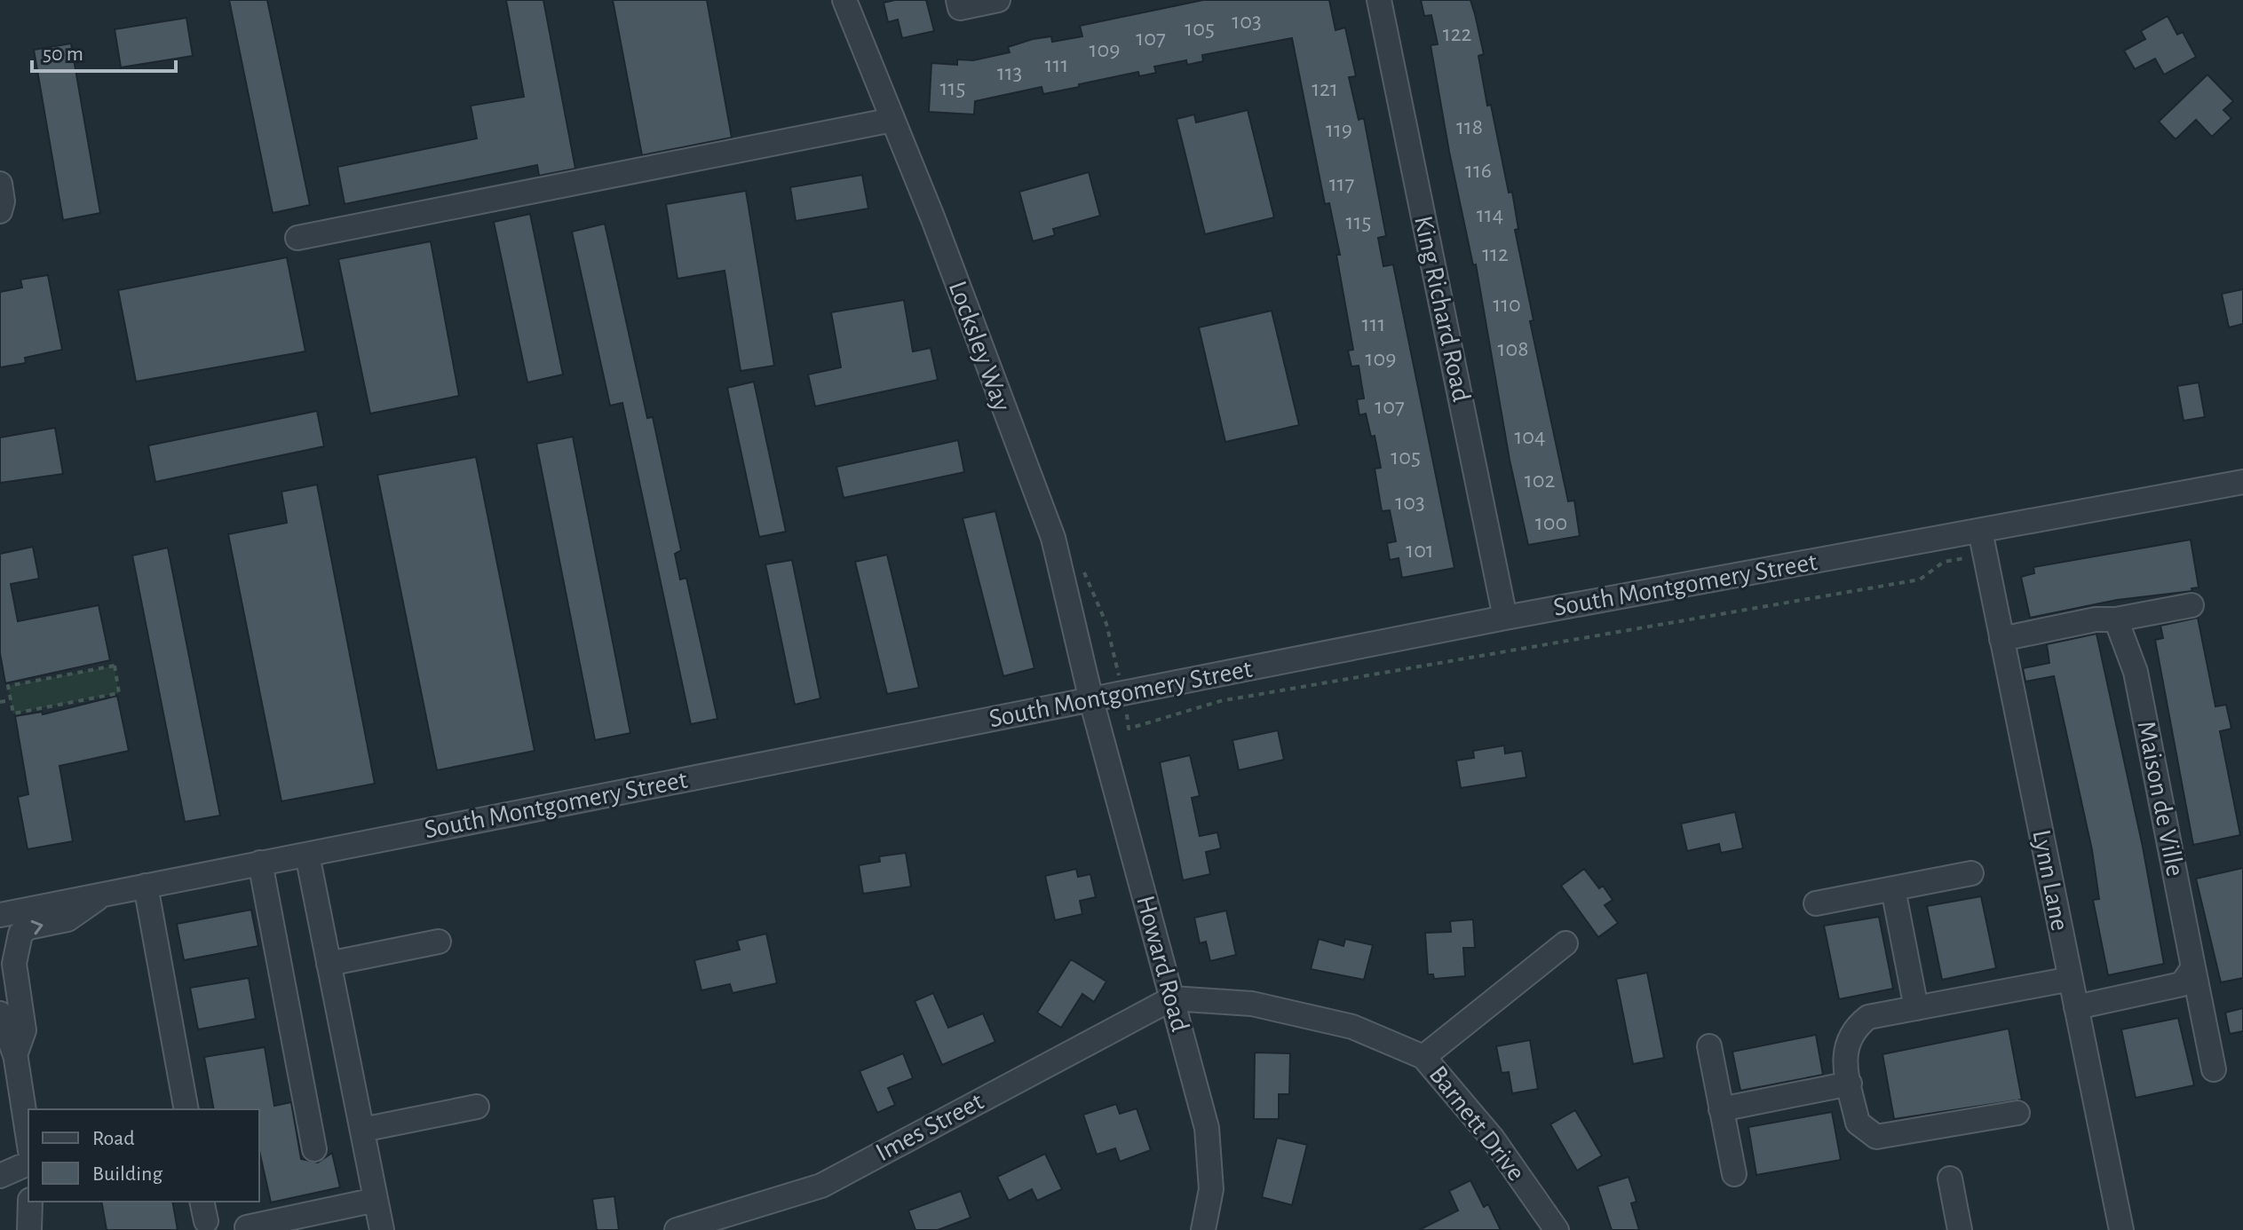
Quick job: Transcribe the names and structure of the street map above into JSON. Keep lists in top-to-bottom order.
{
  "streets": {
    "street": [
      "King Richard Road",
      "Locksley Way",
      "South Montgomery Street",
      "Maison de Ville",
      "Lynn Lane",
      "Howard Road",
      "Barnett Drive",
      "Imes Street"
    ]
  },
  "crossings": [
    ["King Richard Road", "South Montgomery Street"],
    ["Locksley Way", "South Montgomery Street"],
    ["Locksley Way", "Howard Road"],
    ["South Montgomery Street", "Lynn Lane"],
    ["South Montgomery Street", "Howard Road"],
    ["Howard Road", "Barnett Drive"],
    ["Howard Road", "Imes Street"],
    ["Barnett Drive", "Imes Street"]
  ],
  "house_numbers": [
    "103",
    "105",
    "122",
    "107",
    "109",
    "111",
    "113",
    "115",
    "121",
    "118",
    "119",
    "116",
    "117",
    "114",
    "115",
    "112",
    "110",
    "111",
    "108",
    "109",
    "107",
    "104",
    "105",
    "102",
    "103",
    "100",
    "101"
  ],
  "legend": ["Road", "Building"],
  "scale_bar": "50 m"
}
